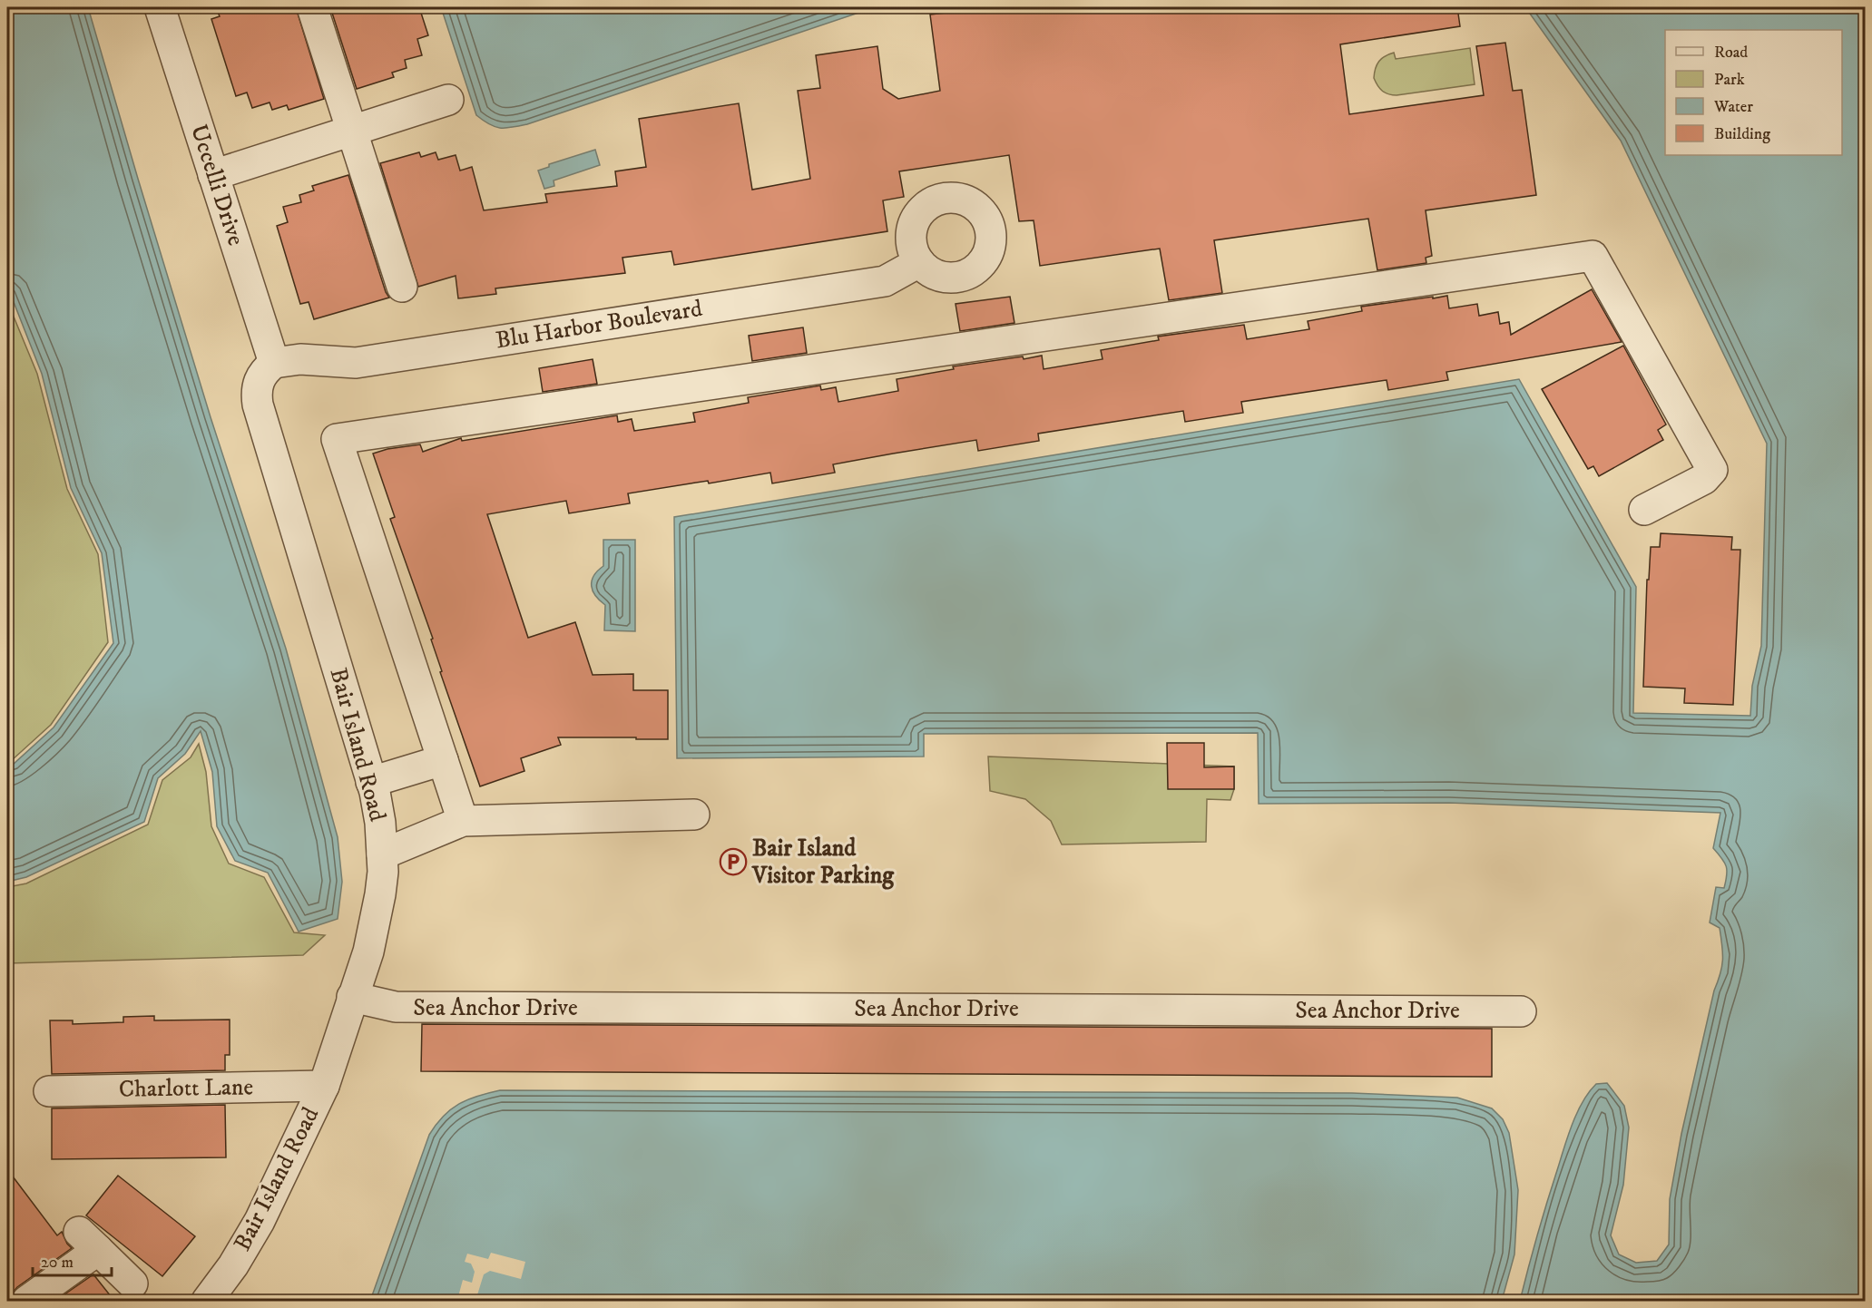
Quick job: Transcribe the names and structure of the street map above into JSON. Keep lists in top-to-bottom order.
{
  "streets": {
    "street": [
      "Uccelli Drive",
      "Blu Harbor Boulevard",
      "Bair Island Road",
      "Sea Anchor Drive",
      "Charlott Lane"
    ]
  },
  "crossings": [
    ["Uccelli Drive", "Blu Harbor Boulevard"],
    ["Uccelli Drive", "Bair Island Road"],
    ["Blu Harbor Boulevard", "Bair Island Road"],
    ["Bair Island Road", "Sea Anchor Drive"],
    ["Bair Island Road", "Charlott Lane"]
  ],
  "places": {
    "parking": ["Bair Island Visitor Parking"]
  },
  "legend": [
    "Road",
    "Park",
    "Water",
    "Building"
  ],
  "scale_bar": "20 m"
}
